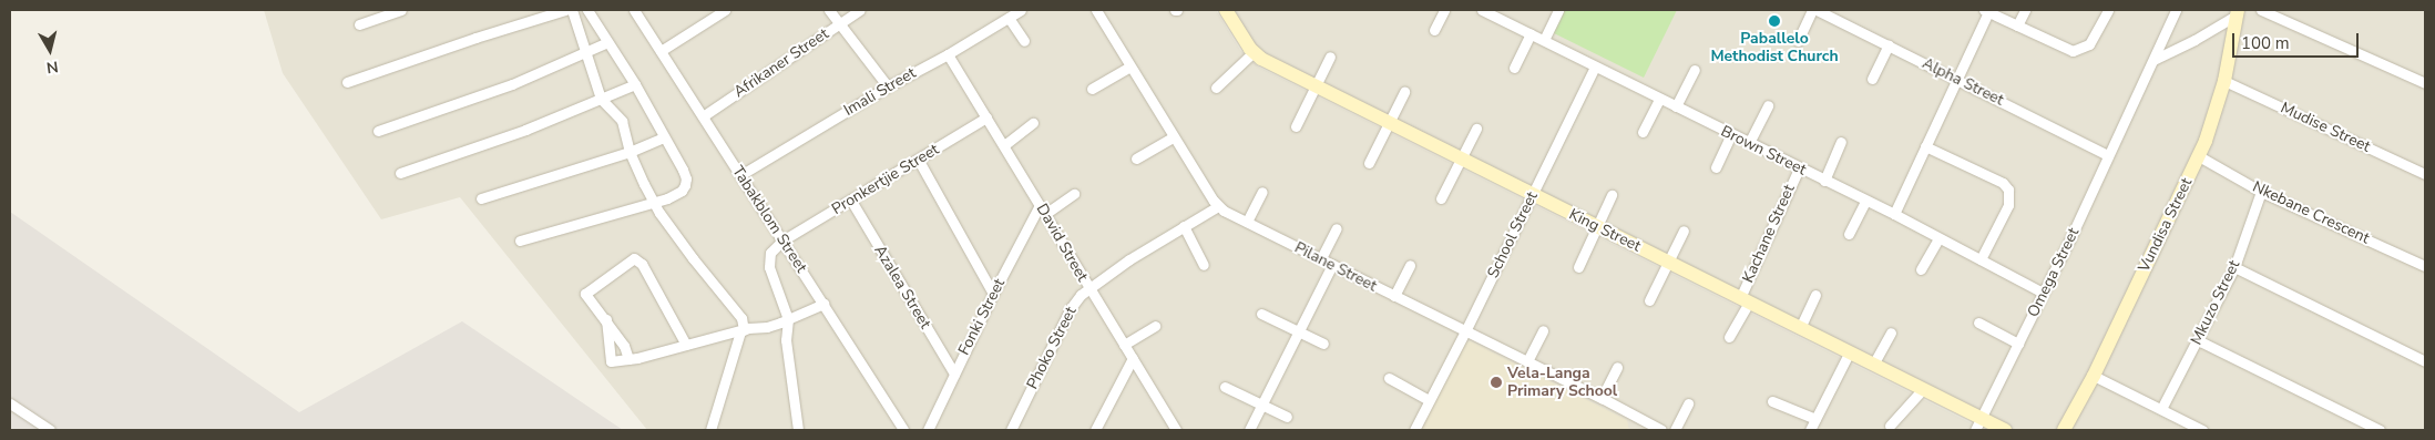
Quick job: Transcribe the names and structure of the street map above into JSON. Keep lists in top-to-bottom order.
{
  "streets": {
    "street": [
      "Afrikaner Street",
      "Alpha Street",
      "Imali Street",
      "Mudise Street",
      "Brown Street",
      "Pronkertjie Street",
      "Nkebane Crescent",
      "Tabakblom Street",
      "Vundisa Street",
      "King Street",
      "Kachane Street",
      "School Street",
      "David Street",
      "Pilane Street",
      "Omega Street",
      "Azalea Street",
      "Mkuzo Street",
      "Fonki Street",
      "Phoko Street"
    ]
  },
  "crossings": [
    ["Afrikaner Street", "Tabakblom Street"],
    ["Alpha Street", "Omega Street"],
    ["Imali Street", "Tabakblom Street"],
    ["Imali Street", "David Street"],
    ["Mudise Street", "Vundisa Street"],
    ["Brown Street", "Kachane Street"],
    ["Brown Street", "School Street"],
    ["Brown Street", "Omega Street"],
    ["Pronkertjie Street", "Tabakblom Street"],
    ["Pronkertjie Street", "David Street"],
    ["Pronkertjie Street", "Azalea Street"],
    ["Nkebane Crescent", "Vundisa Street"],
    ["Nkebane Crescent", "Mkuzo Street"],
    ["King Street", "Kachane Street"],
    ["King Street", "School Street"],
    ["King Street", "Omega Street"],
    ["School Street", "Pilane Street"],
    ["David Street", "Fonki Street"],
    ["David Street", "Phoko Street"],
    ["Pilane Street", "Phoko Street"],
    ["Azalea Street", "Fonki Street"]
  ],
  "places": ["Paballelo Methodist Church", "Vela-Langa Primary School"],
  "scale_bar": "100 m",
  "north": "bottom"
}
